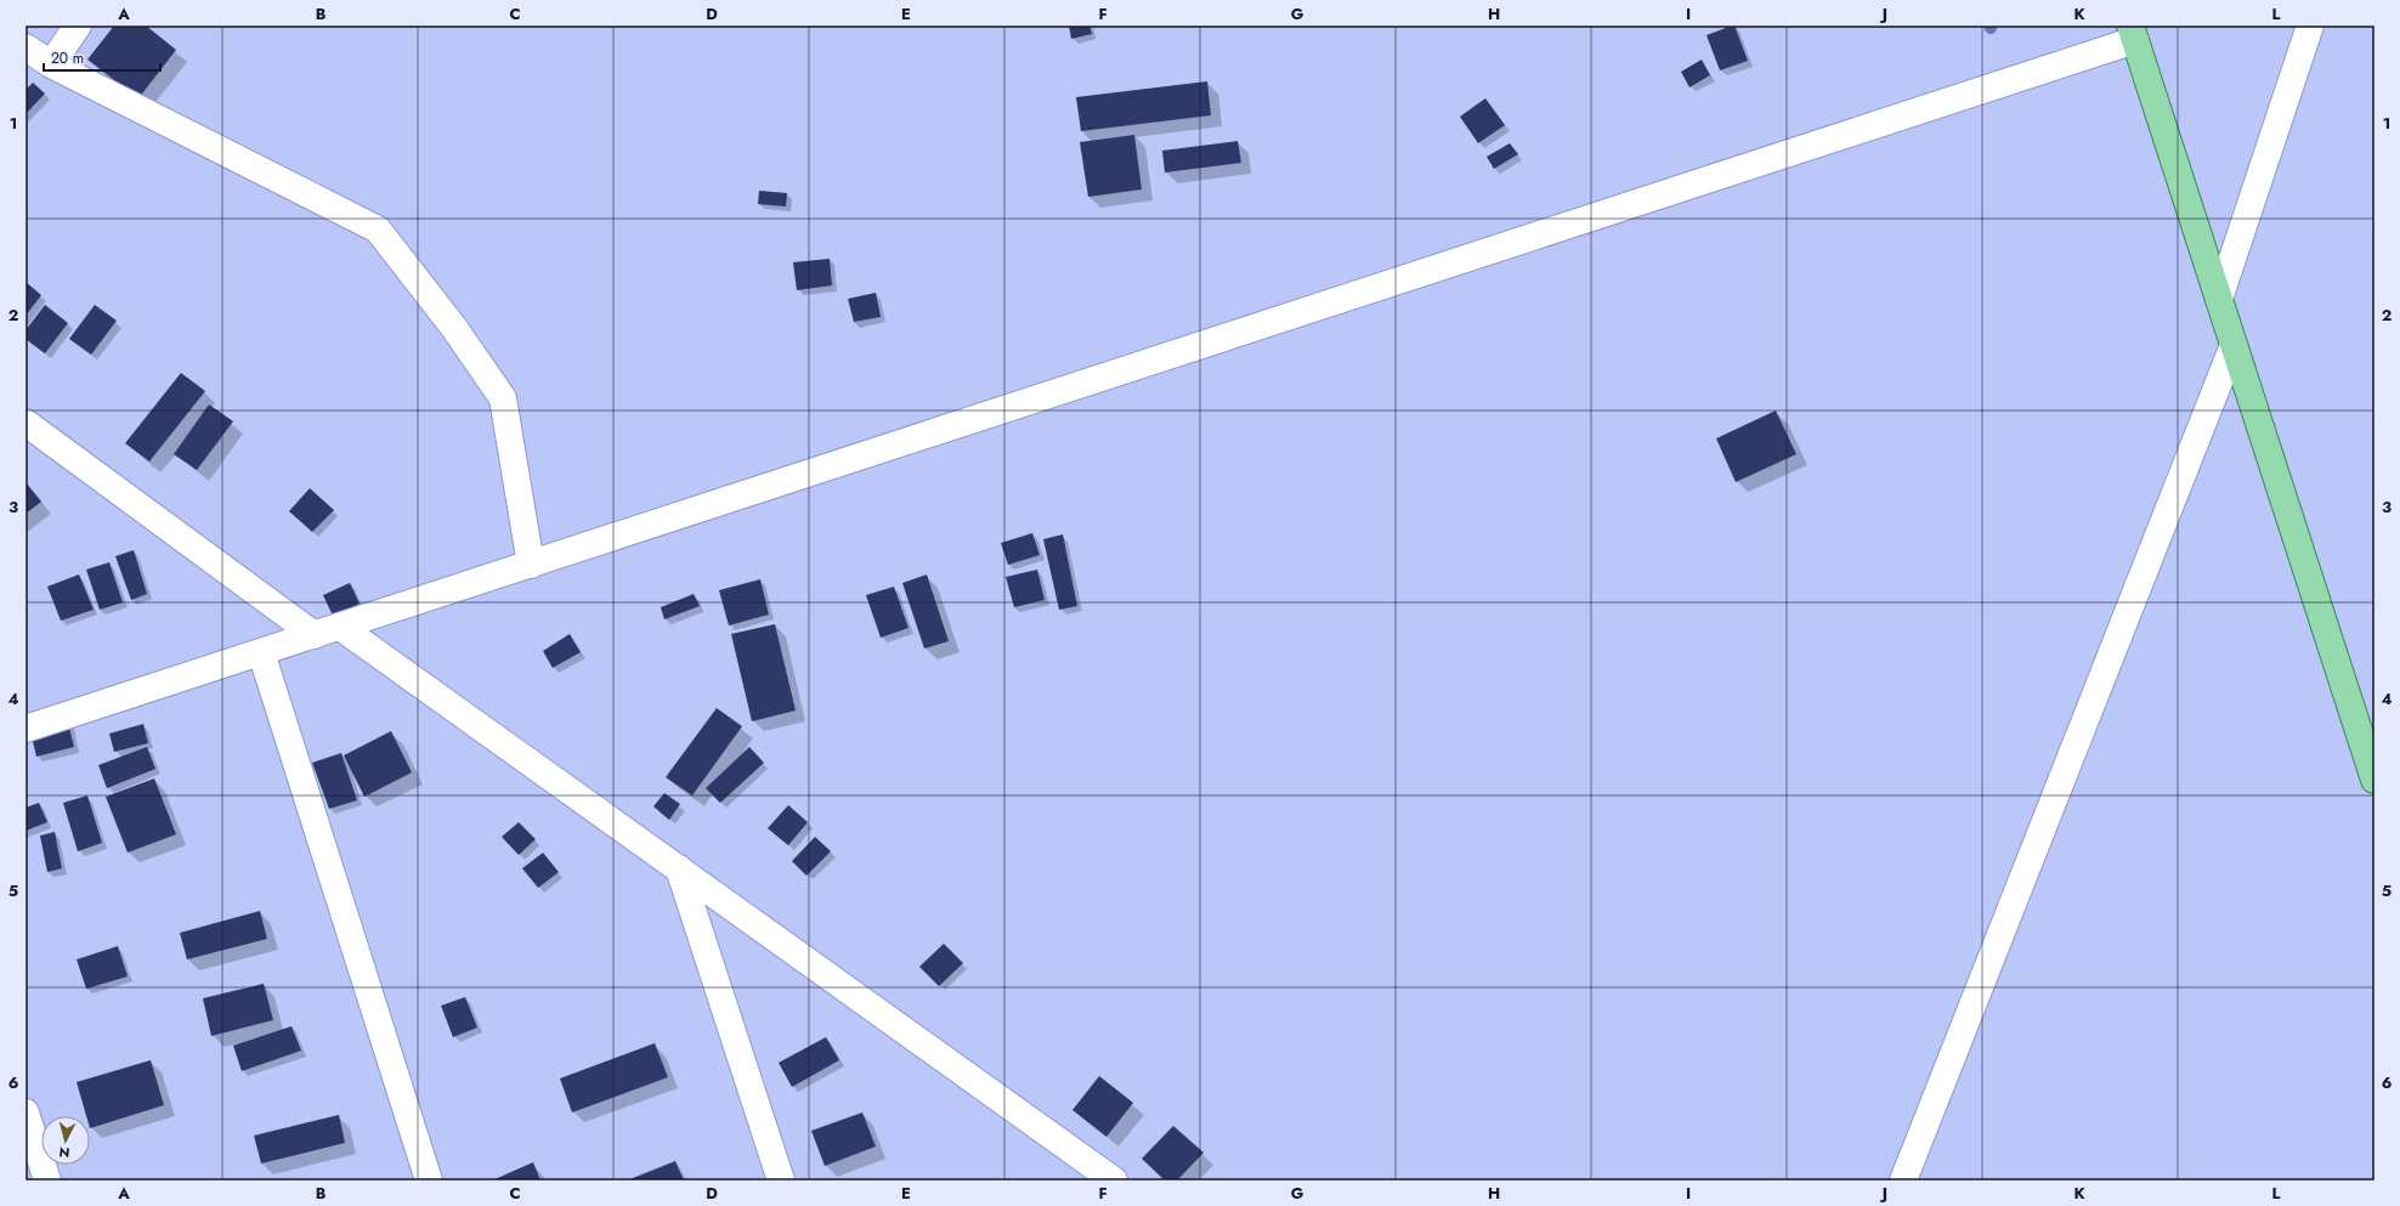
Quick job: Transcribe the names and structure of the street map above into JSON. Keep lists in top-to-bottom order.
{
  "scale_bar": "20 m",
  "north": "bottom",
  "grid": {
    "columns": [
      "A",
      "B",
      "C",
      "D",
      "E",
      "F",
      "G",
      "H",
      "I",
      "J",
      "K",
      "L"
    ],
    "rows": [
      "1",
      "2",
      "3",
      "4",
      "5",
      "6"
    ]
  }
}
